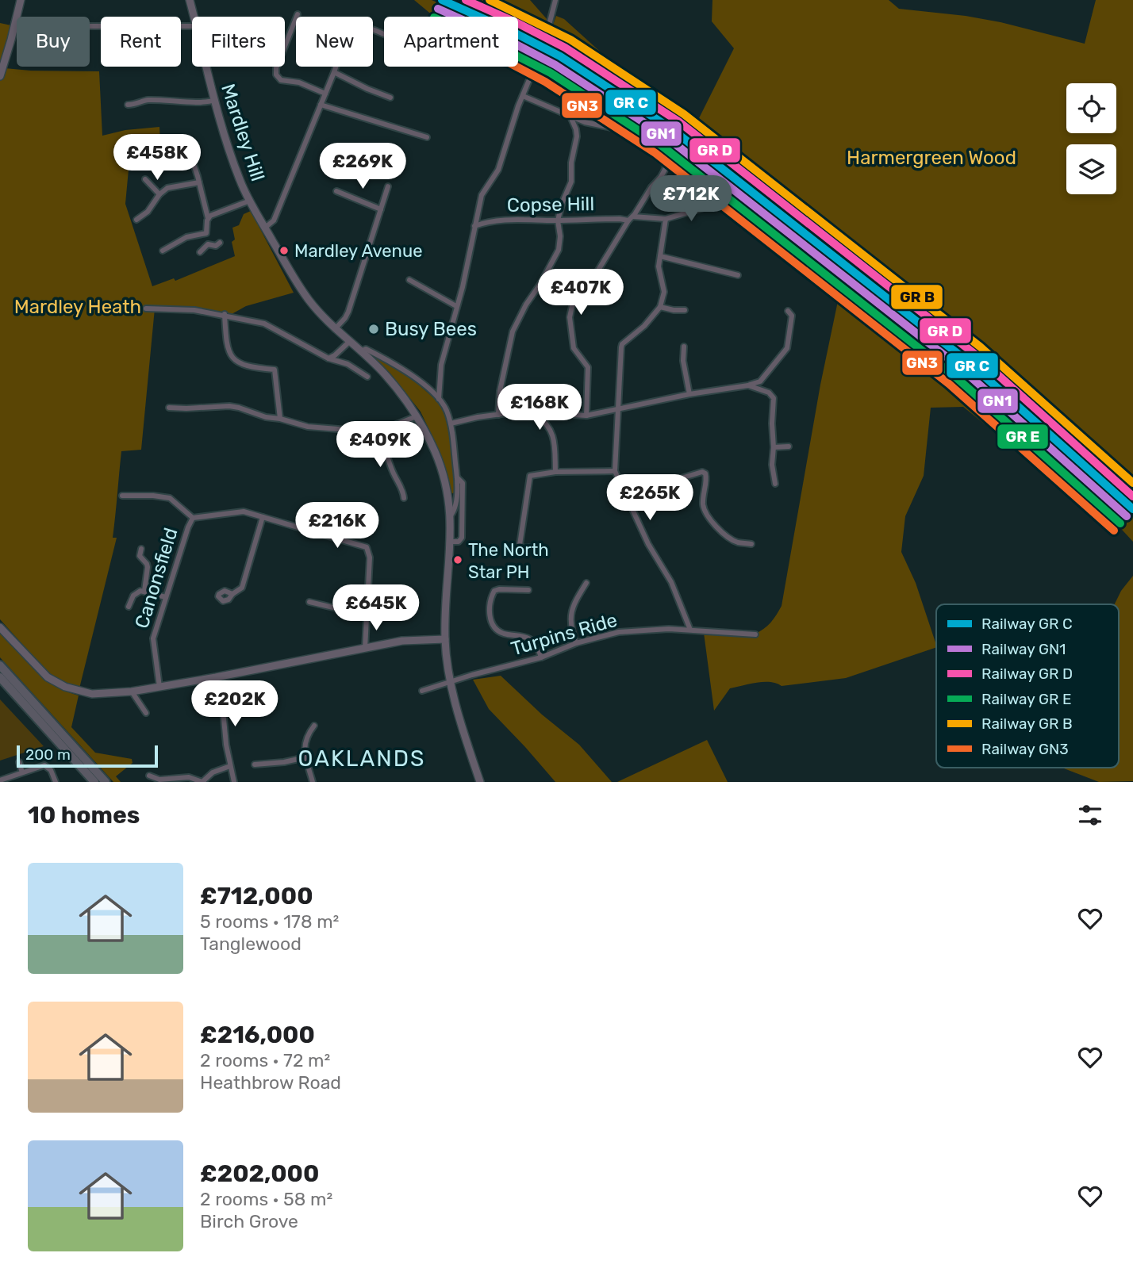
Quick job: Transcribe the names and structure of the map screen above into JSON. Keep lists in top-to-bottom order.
{
  "streets": {
    "main road": ["Mardley Hill"],
    "street": ["Copse Hill", "Canonsfield", "Turpins Ride"]
  },
  "crossings": [
    ["Mardley Hill", "Turpins Ride"]
  ],
  "districts": ["OAKLANDS"],
  "parks": ["Harmergreen Wood", "Mardley Heath"],
  "places": ["Mardley Avenue", "Busy Bees", "The North Star PH"],
  "lines": ["rail line GN1", "rail line GN3"],
  "legend": [
    "Railway GR C",
    "Railway GN1",
    "Railway GR D",
    "Railway GR E",
    "Railway GR B",
    "Railway GN3"
  ],
  "scale_bar": "200 m",
  "page": {
    "chip": [
      "Buy",
      "Rent",
      "Filters",
      "New",
      "Apartment"
    ],
    "price": [
      "£458K",
      "£269K",
      "£712K",
      "£407K",
      "£168K",
      "£409K",
      "£265K",
      "£216K",
      "£645K",
      "£202K"
    ],
    "scale": "200 m",
    "heading": "10 homes",
    "list": [
      {
        "name": "£712,000",
        "note": "5 rooms · 178 m² · Tanglewood"
      },
      {
        "name": "£216,000",
        "note": "2 rooms · 72 m² · Heathbrow Road"
      },
      {
        "name": "£202,000",
        "note": "2 rooms · 58 m² · Birch Grove"
      }
    ]
  }
}
